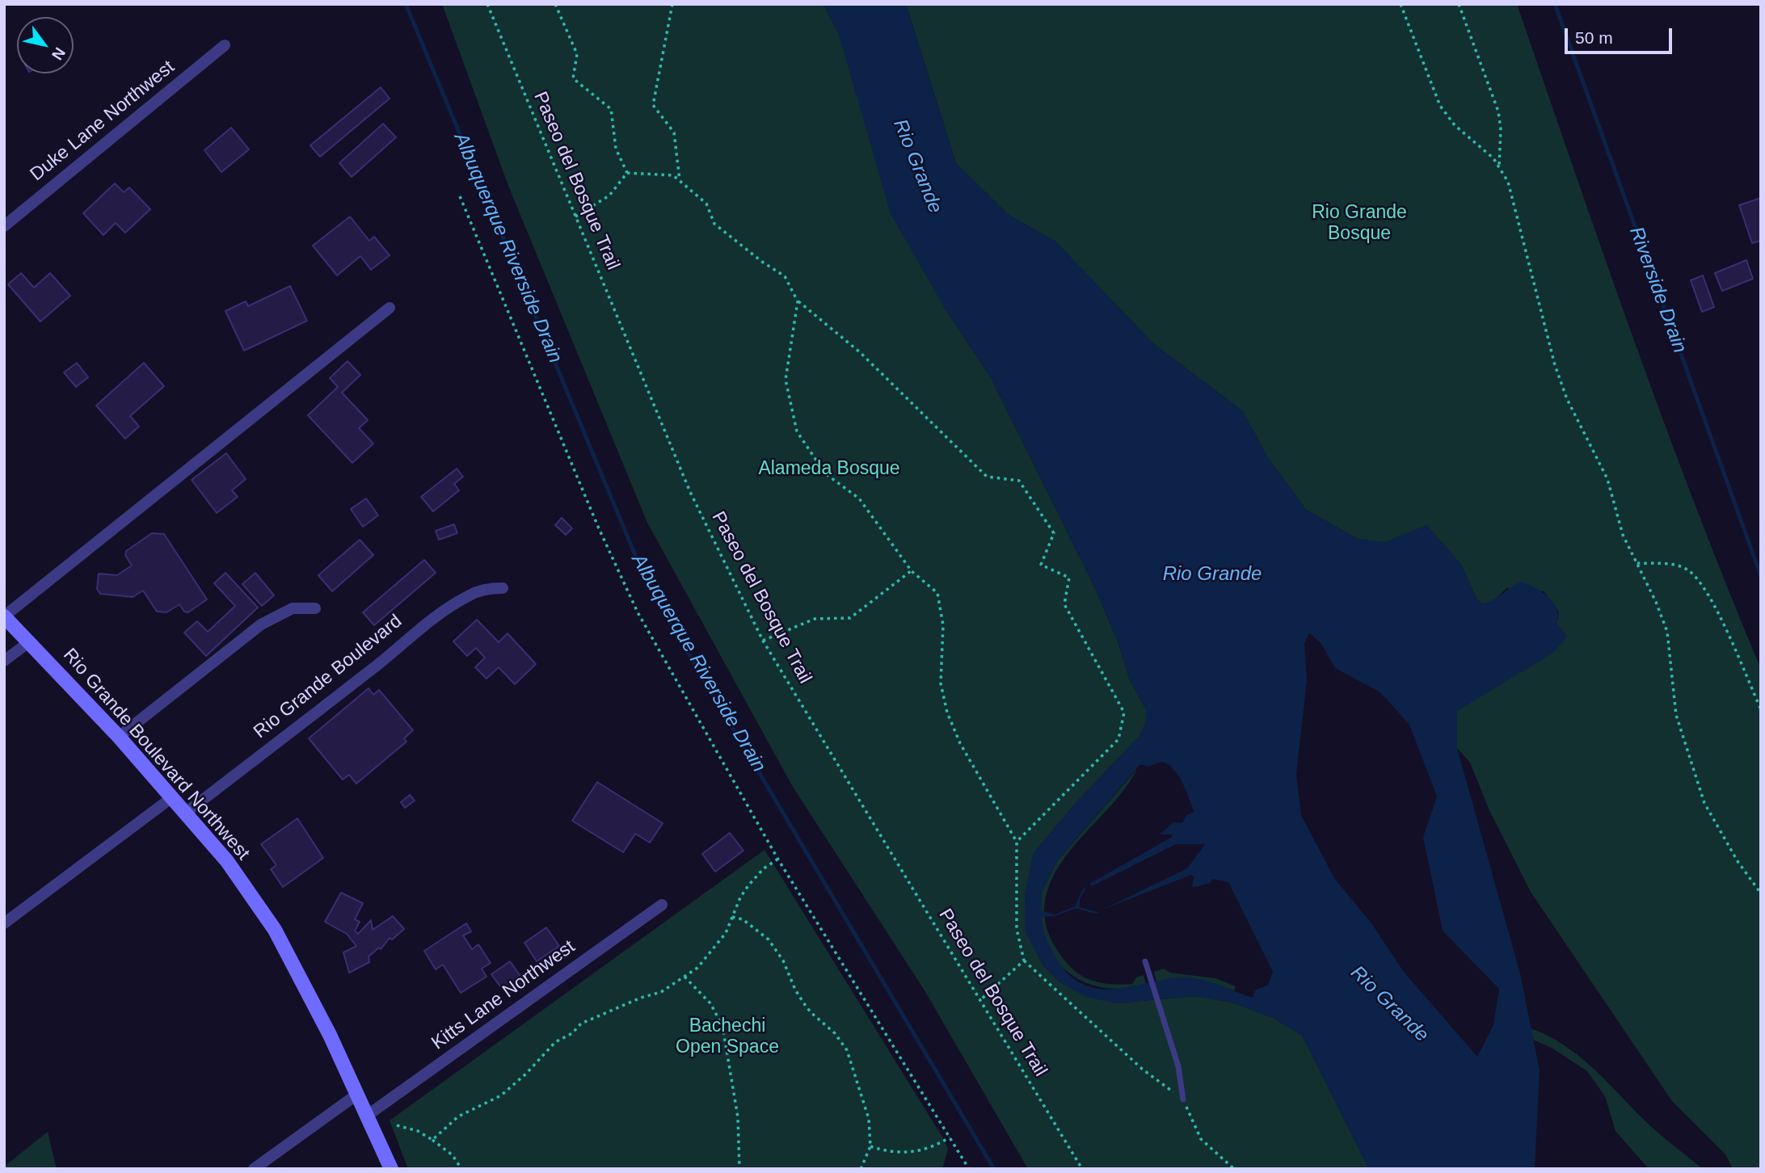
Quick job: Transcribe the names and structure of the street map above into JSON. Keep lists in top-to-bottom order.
{
  "streets": {
    "street": [
      "Duke Lane Northwest",
      "Rio Grande Boulevard",
      "Rio Grande Boulevard Northwest",
      "Kitts Lane Northwest"
    ],
    "path": ["Paseo del Bosque Trail"]
  },
  "crossings": [
    ["Rio Grande Boulevard", "Rio Grande Boulevard Northwest"],
    ["Rio Grande Boulevard Northwest", "Kitts Lane Northwest"]
  ],
  "water": ["Rio Grande", "Albuquerque Riverside Drain", "Riverside Drain"],
  "parks": ["Rio Grande Bosque", "Alameda Bosque", "Bachechi Open Space"],
  "scale_bar": "50 m",
  "north": "bottom right"
}
